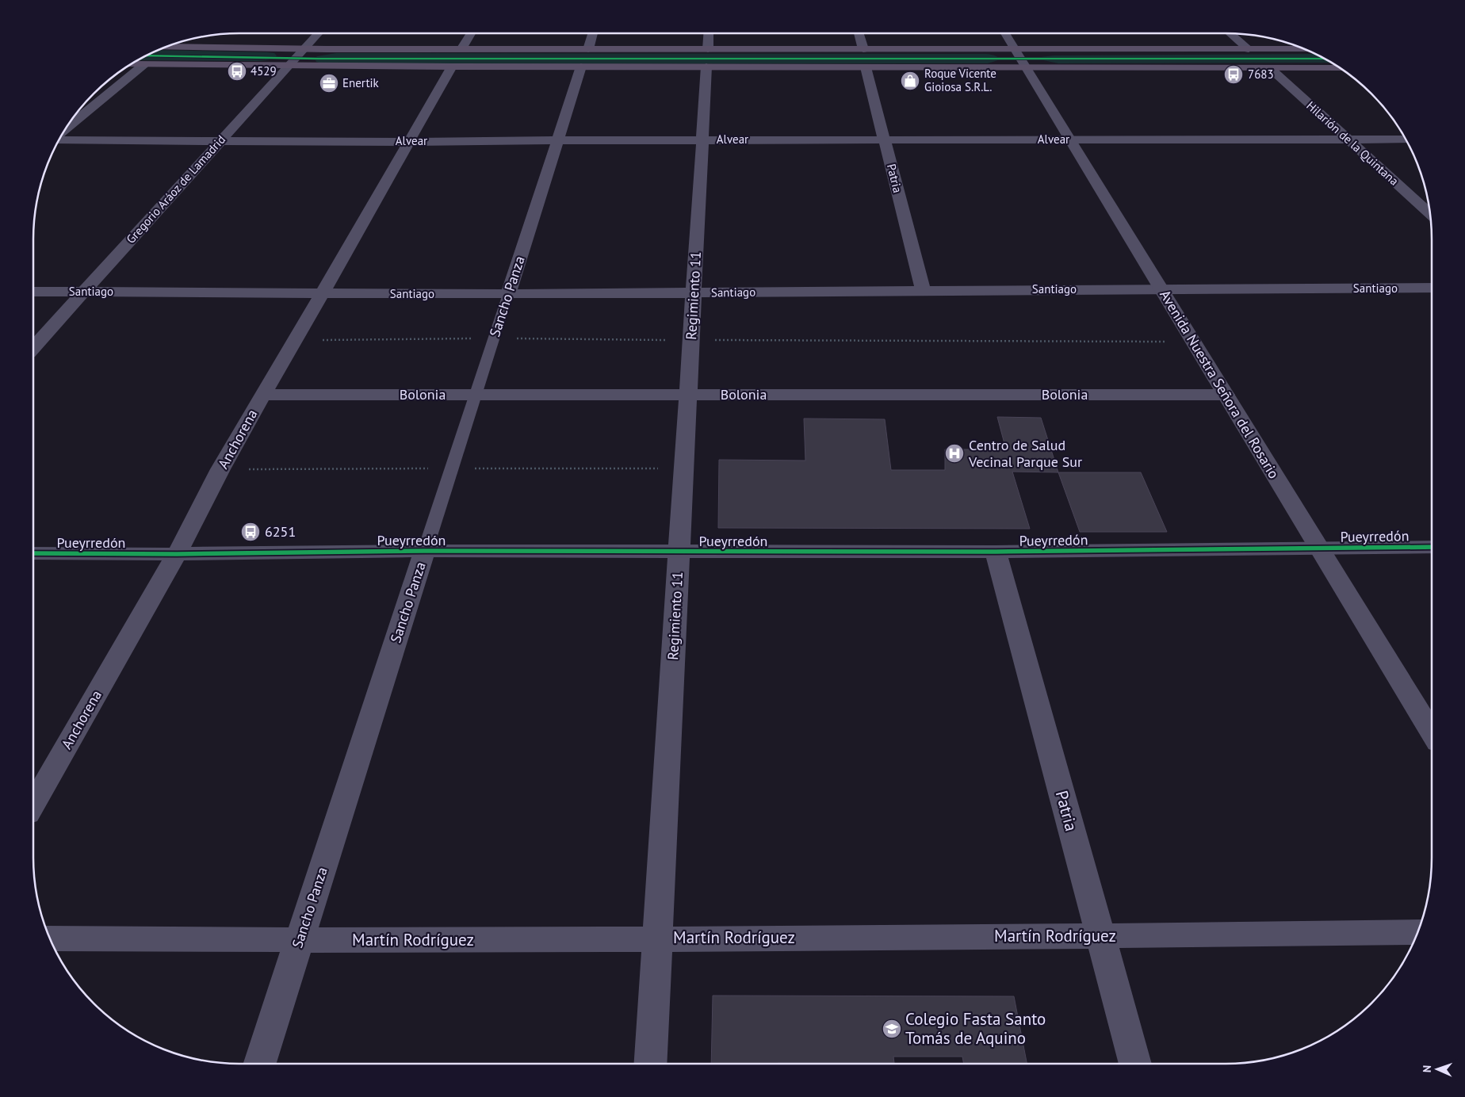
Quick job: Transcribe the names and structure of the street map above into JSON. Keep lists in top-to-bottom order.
{
  "streets": {
    "street": [
      "Alvear",
      "Hilarión de la Quintana",
      "Patria",
      "Gregorio Aráoz de Lamadrid",
      "Santiago",
      "Regimiento 11",
      "Sancho Panza",
      "Avenida Nuestra Señora del Rosario",
      "Bolonia",
      "Anchorena",
      "Pueyrredón",
      "Martín Rodríguez"
    ]
  },
  "crossings": [
    ["Alvear", "Hilarión de la Quintana"],
    ["Alvear", "Patria"],
    ["Alvear", "Gregorio Aráoz de Lamadrid"],
    ["Alvear", "Regimiento 11"],
    ["Alvear", "Sancho Panza"],
    ["Alvear", "Avenida Nuestra Señora del Rosario"],
    ["Alvear", "Anchorena"],
    ["Patria", "Santiago"],
    ["Patria", "Pueyrredón"],
    ["Patria", "Martín Rodríguez"],
    ["Gregorio Aráoz de Lamadrid", "Santiago"],
    ["Santiago", "Regimiento 11"],
    ["Santiago", "Sancho Panza"],
    ["Santiago", "Avenida Nuestra Señora del Rosario"],
    ["Santiago", "Anchorena"],
    ["Regimiento 11", "Bolonia"],
    ["Regimiento 11", "Pueyrredón"],
    ["Regimiento 11", "Martín Rodríguez"],
    ["Sancho Panza", "Bolonia"],
    ["Sancho Panza", "Pueyrredón"],
    ["Sancho Panza", "Martín Rodríguez"],
    ["Avenida Nuestra Señora del Rosario", "Bolonia"],
    ["Avenida Nuestra Señora del Rosario", "Pueyrredón"],
    ["Bolonia", "Anchorena"],
    ["Anchorena", "Pueyrredón"]
  ],
  "places": {
    "bus stop": ["4529", "7683", "6251"],
    "shop": ["Roque Vicente Gioiosa S.R.L."],
    "office": ["Enertik"],
    "hospital": ["Centro de Salud Vecinal Parque Sur"],
    "school or university": ["Colegio Fasta Santo Tomás de Aquino"]
  },
  "north": "left"
}
